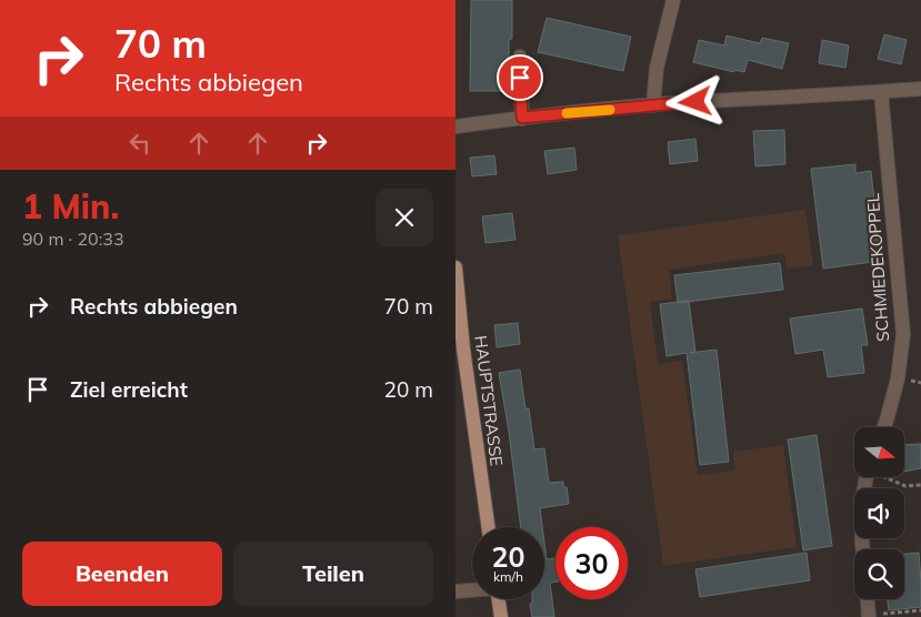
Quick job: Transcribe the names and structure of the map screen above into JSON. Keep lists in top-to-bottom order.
{
  "streets": {
    "main road": ["HAUPTSTRASSE"],
    "street": ["SCHMIEDEKOPPEL"]
  },
  "north": "right",
  "page": {
    "turn": ["70 m", "Rechts abbiegen"],
    "heading": ["1 Min.", "90 m · 20:33"],
    "list": [
      {
        "name": "Rechts abbiegen",
        "value": "70 m"
      },
      {
        "name": "Ziel erreicht",
        "value": "20 m"
      }
    ],
    "speed": "20 km/h",
    "limit": "30",
    "buttons": ["Beenden", "Teilen"]
  }
}
